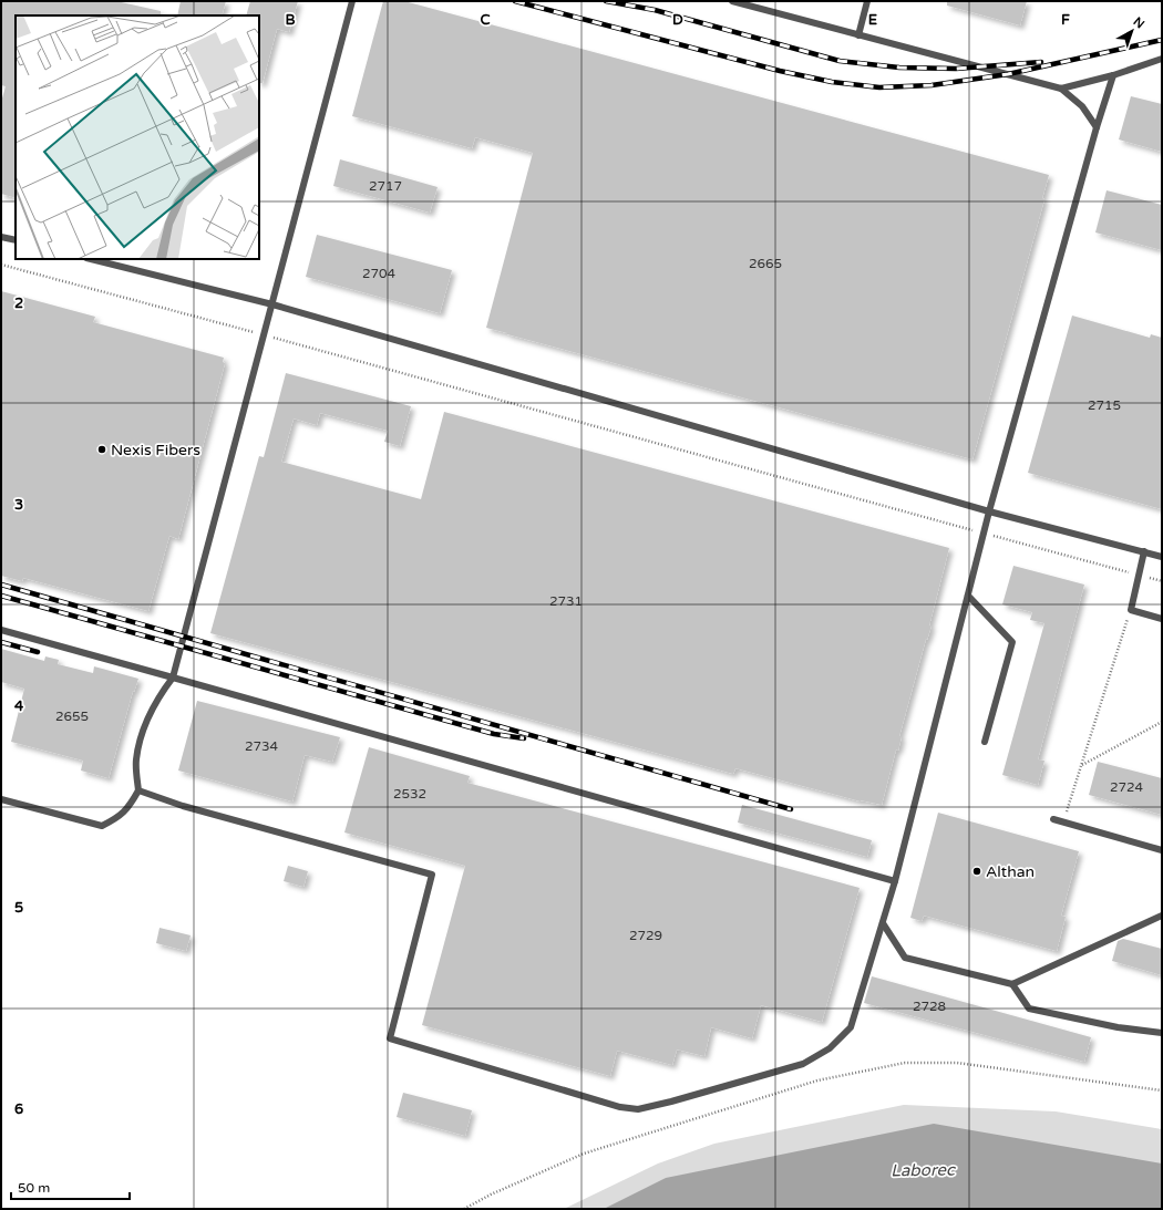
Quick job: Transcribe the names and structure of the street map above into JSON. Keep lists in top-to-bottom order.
{
  "water": ["Laborec"],
  "places": ["Nexis Fibers", "Althan"],
  "house_numbers": [
    "2717",
    "2665",
    "2704",
    "2715",
    "2731",
    "2655",
    "2734",
    "2724",
    "2532",
    "2729",
    "2728"
  ],
  "scale_bar": "50 m",
  "north": "top right",
  "grid": {
    "columns": [
      "B",
      "C",
      "D",
      "E",
      "F"
    ],
    "rows": [
      "2",
      "3",
      "4",
      "5",
      "6"
    ]
  }
}
